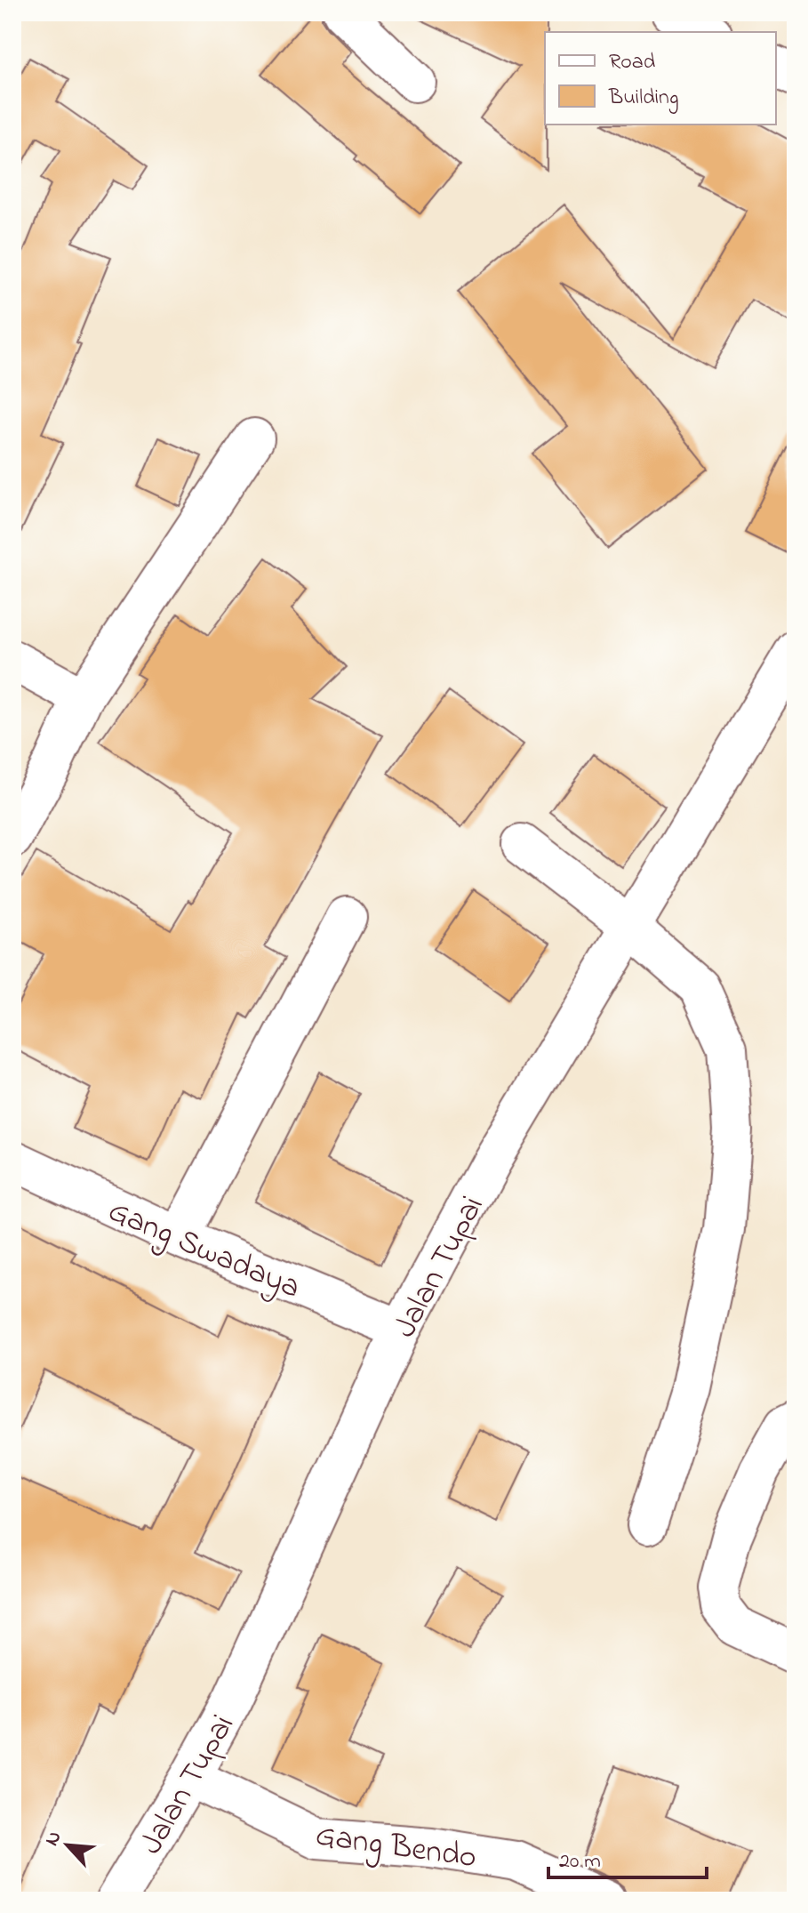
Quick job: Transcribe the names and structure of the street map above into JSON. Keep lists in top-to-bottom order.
{
  "streets": {
    "street": ["Gang Swadaya", "Jalan Tupai", "Gang Bendo"]
  },
  "crossings": [
    ["Gang Swadaya", "Jalan Tupai"],
    ["Jalan Tupai", "Gang Bendo"]
  ],
  "legend": ["Road", "Building"],
  "scale_bar": "20 m",
  "north": "top left"
}
